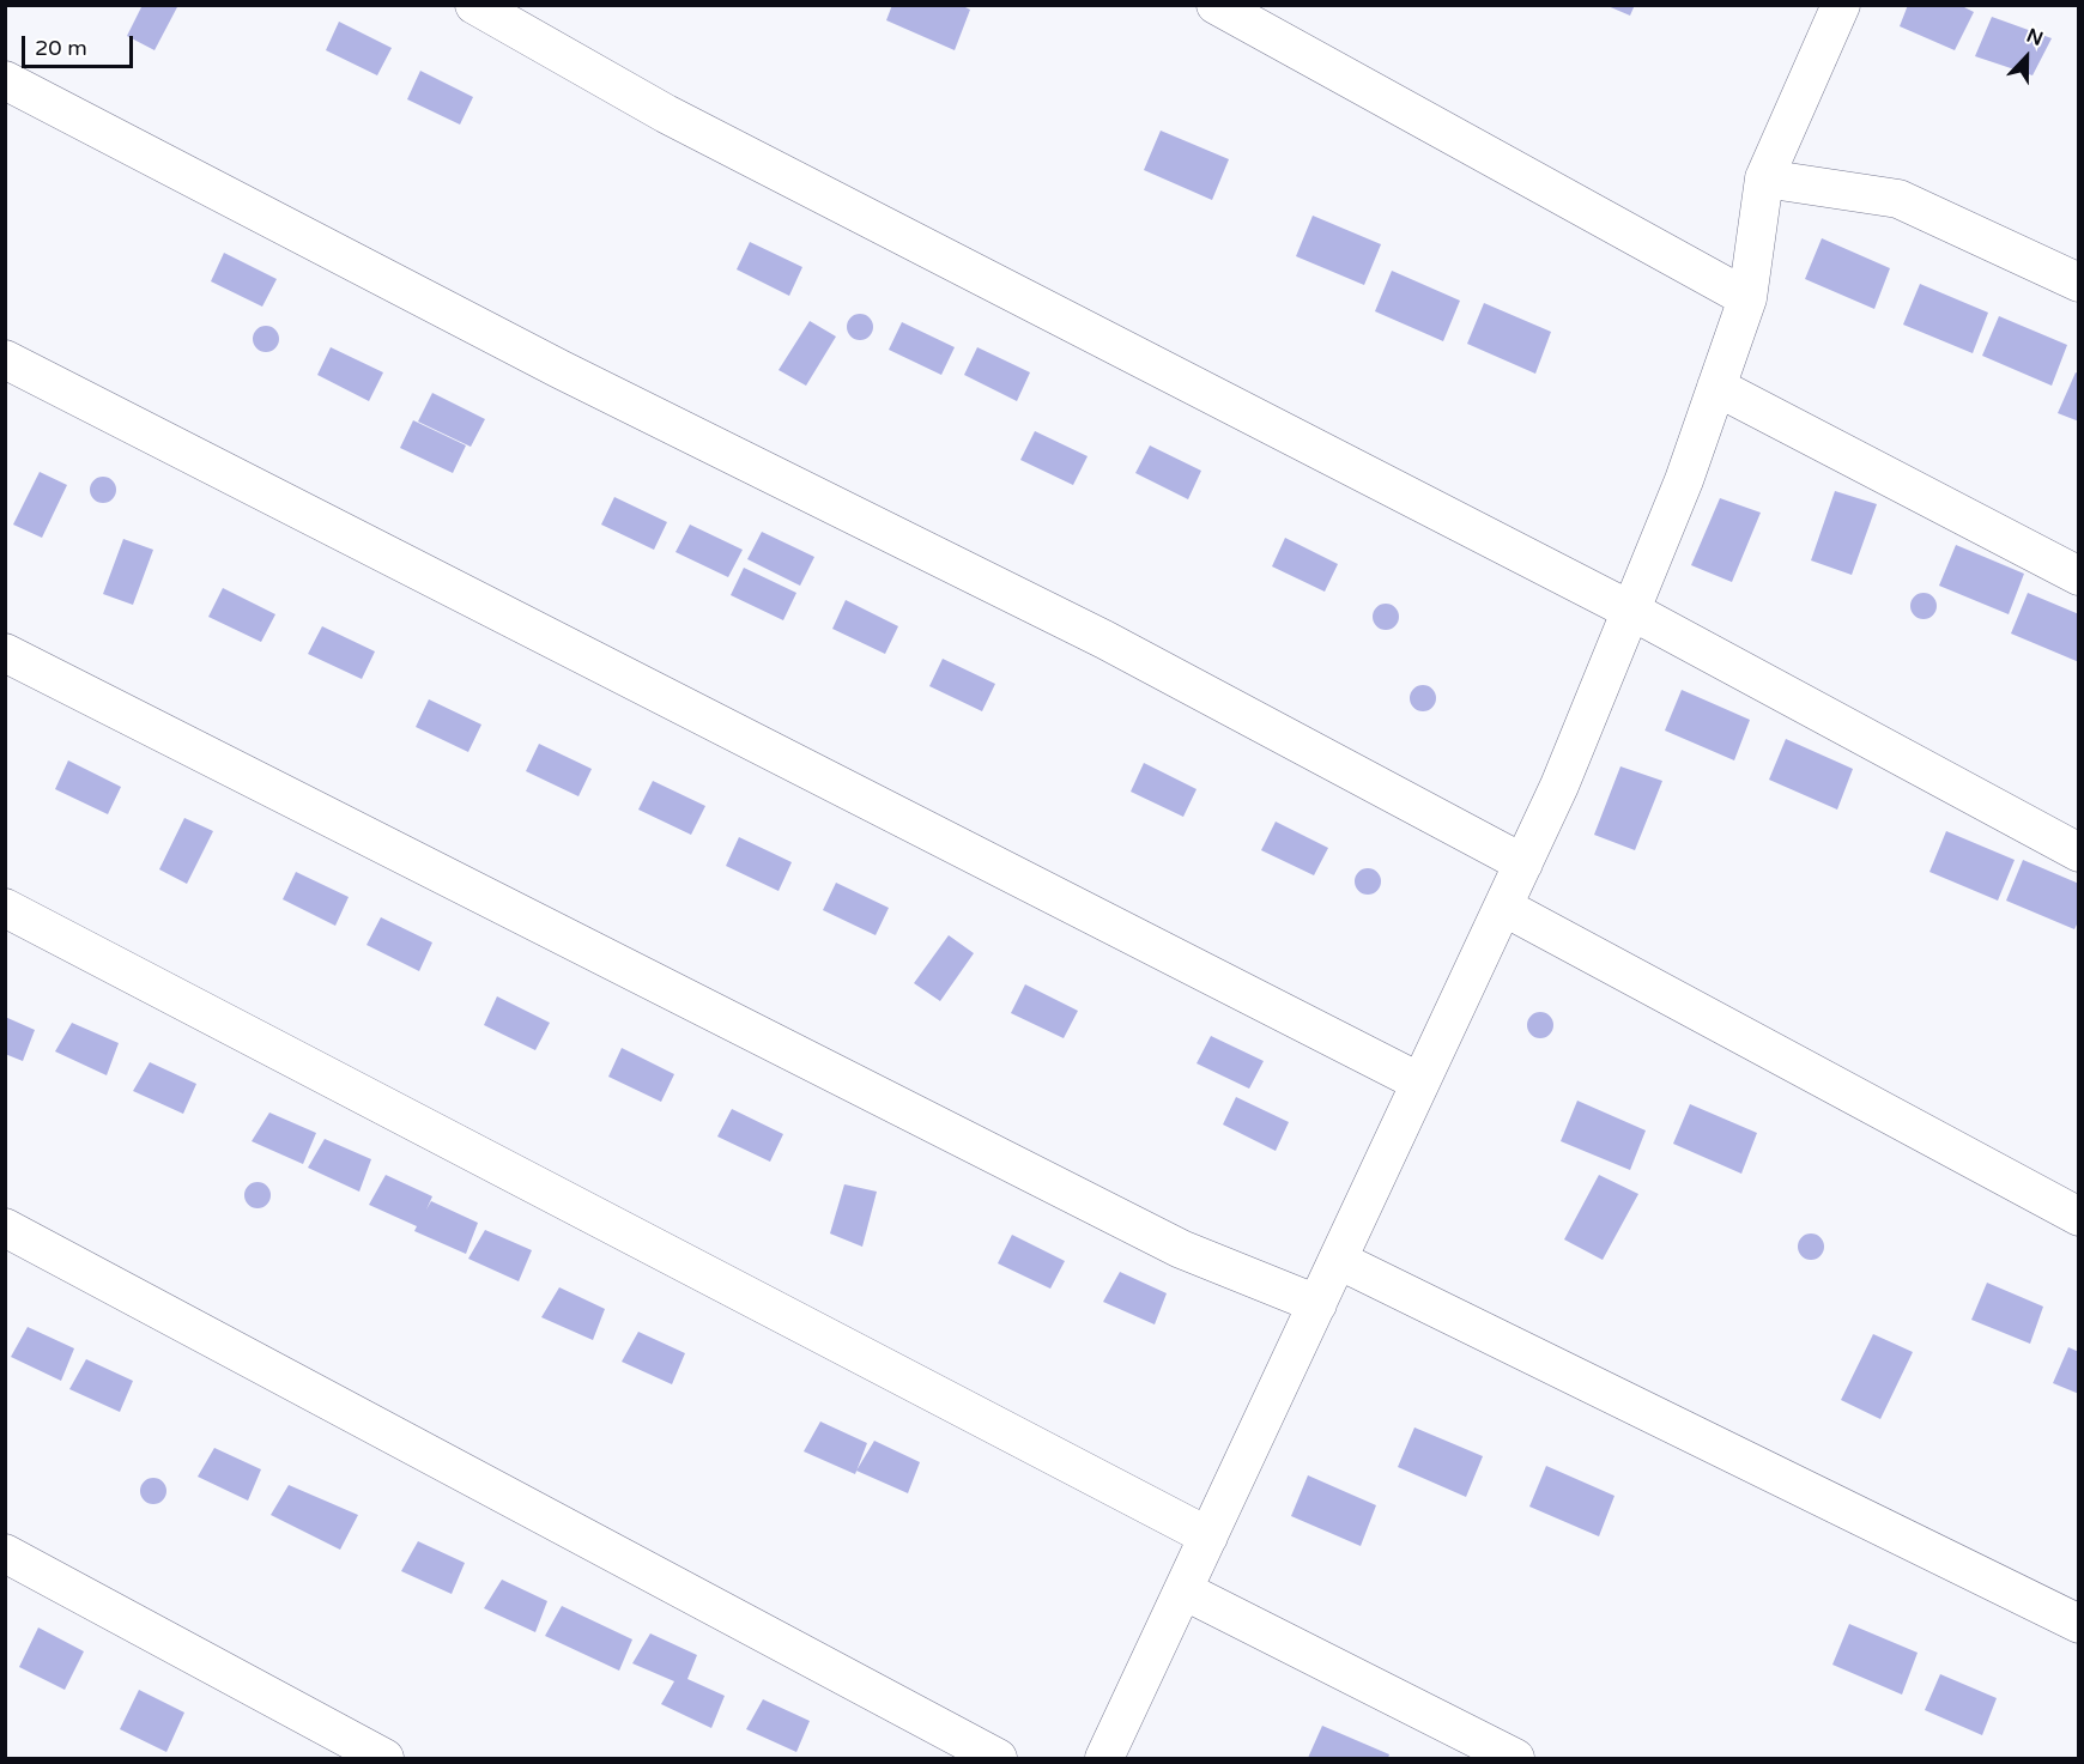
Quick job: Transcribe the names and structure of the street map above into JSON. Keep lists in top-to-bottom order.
{
  "scale_bar": "20 m",
  "north": "top"
}
